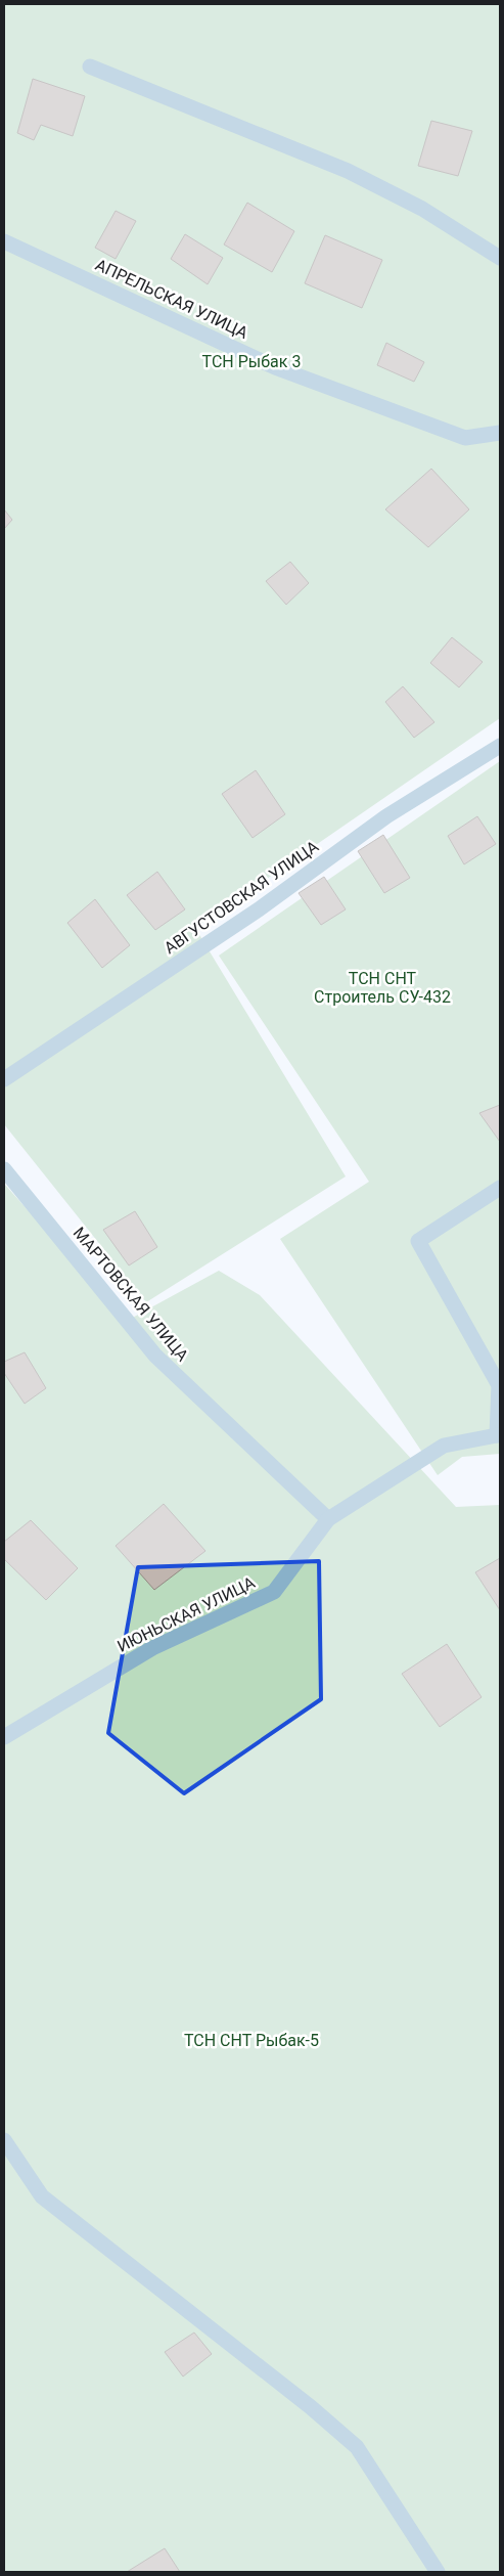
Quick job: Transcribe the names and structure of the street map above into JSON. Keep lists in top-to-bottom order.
{
  "streets": {
    "lane": [
      "АПРЕЛЬСКАЯ УЛИЦА",
      "АВГУСТОВСКАЯ УЛИЦА",
      "МАРТОВСКАЯ УЛИЦА",
      "ИЮНЬСКАЯ УЛИЦА"
    ]
  },
  "crossings": [
    ["МАРТОВСКАЯ УЛИЦА", "ИЮНЬСКАЯ УЛИЦА"]
  ],
  "parks": ["ТСН Рыбак 3", "ТСН СНТ Строитель СУ-432", "ТСН СНТ Рыбак-5"]
}
